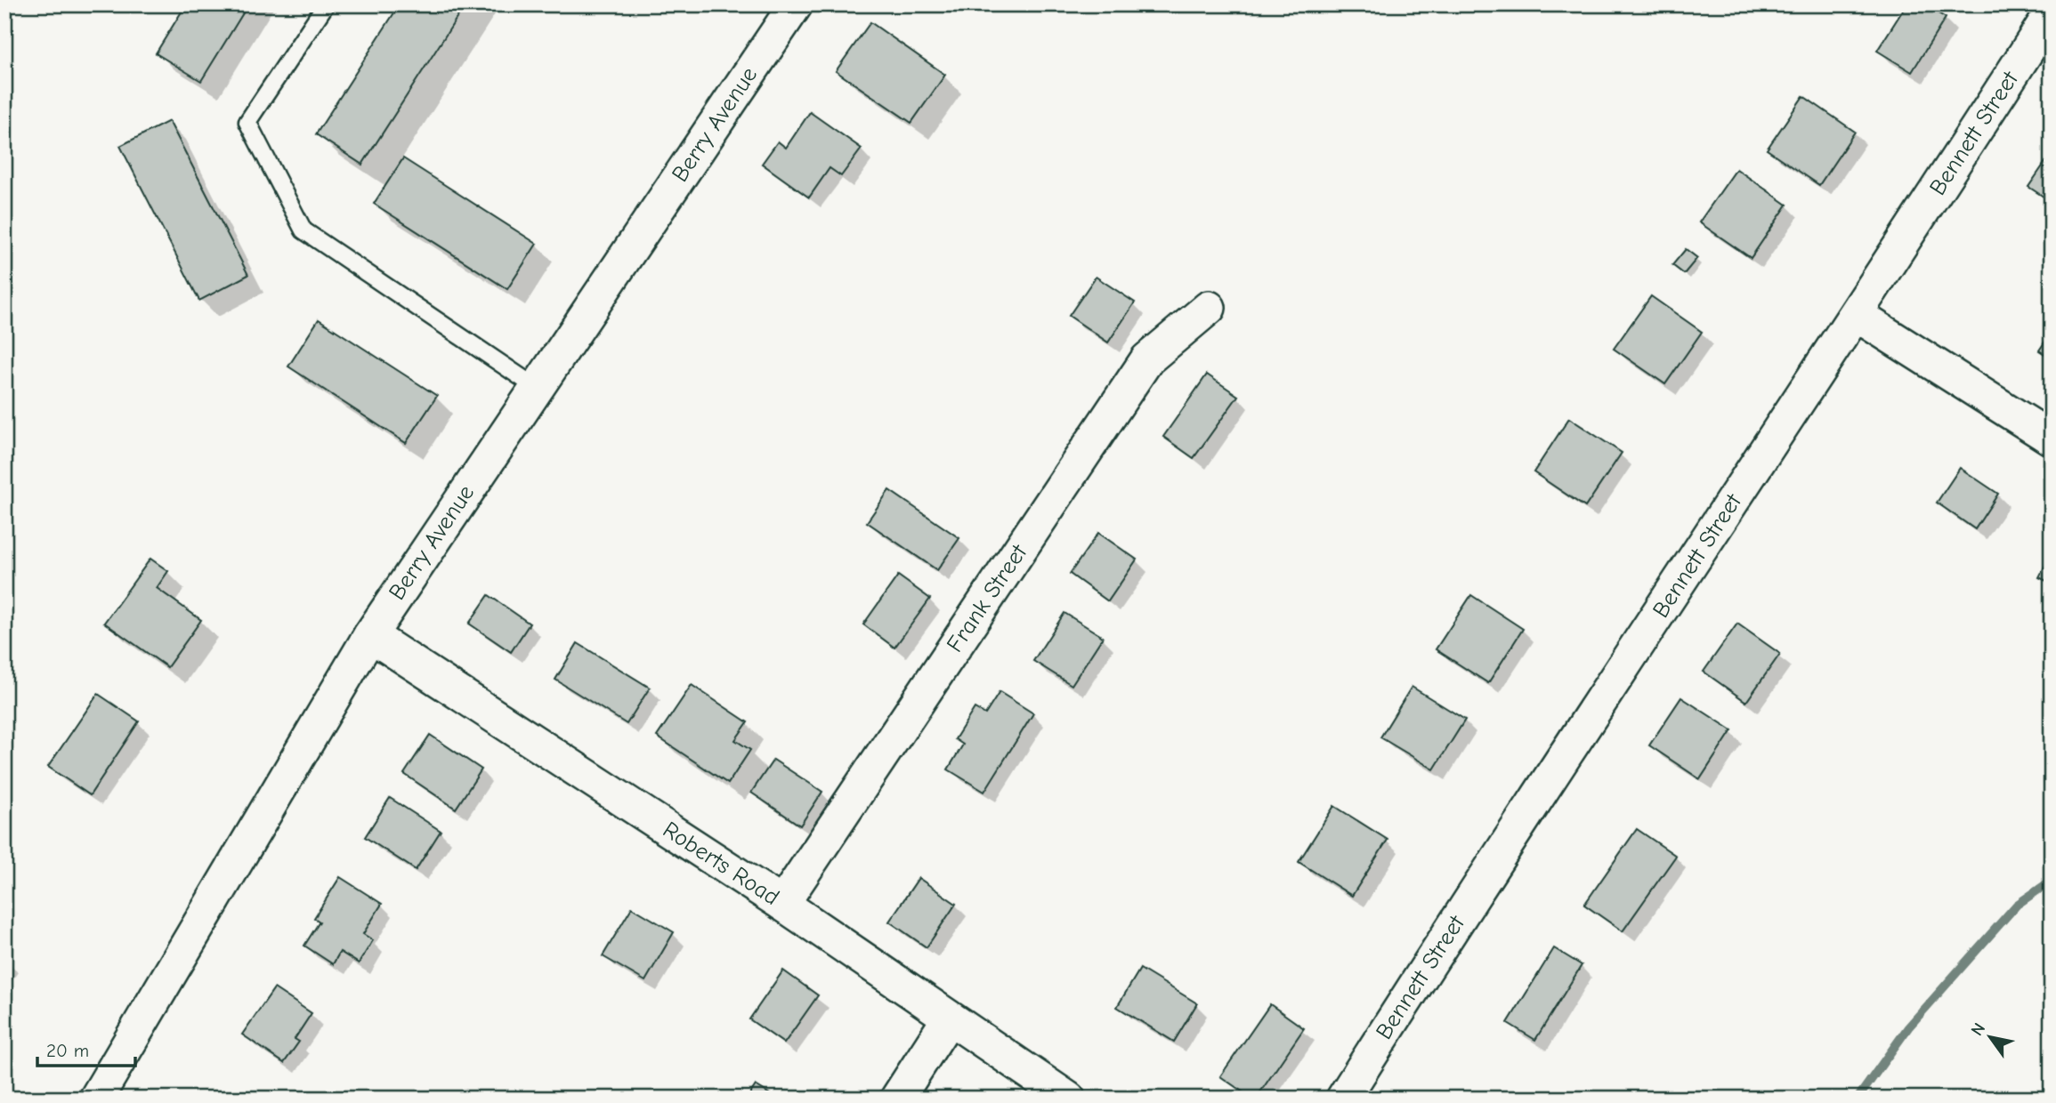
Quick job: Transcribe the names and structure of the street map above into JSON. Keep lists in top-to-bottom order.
{
  "streets": {
    "street": [
      "Berry Avenue",
      "Bennett Street",
      "Frank Street",
      "Roberts Road"
    ]
  },
  "crossings": [
    ["Berry Avenue", "Roberts Road"],
    ["Frank Street", "Roberts Road"]
  ],
  "scale_bar": "20 m",
  "north": "top left"
}
